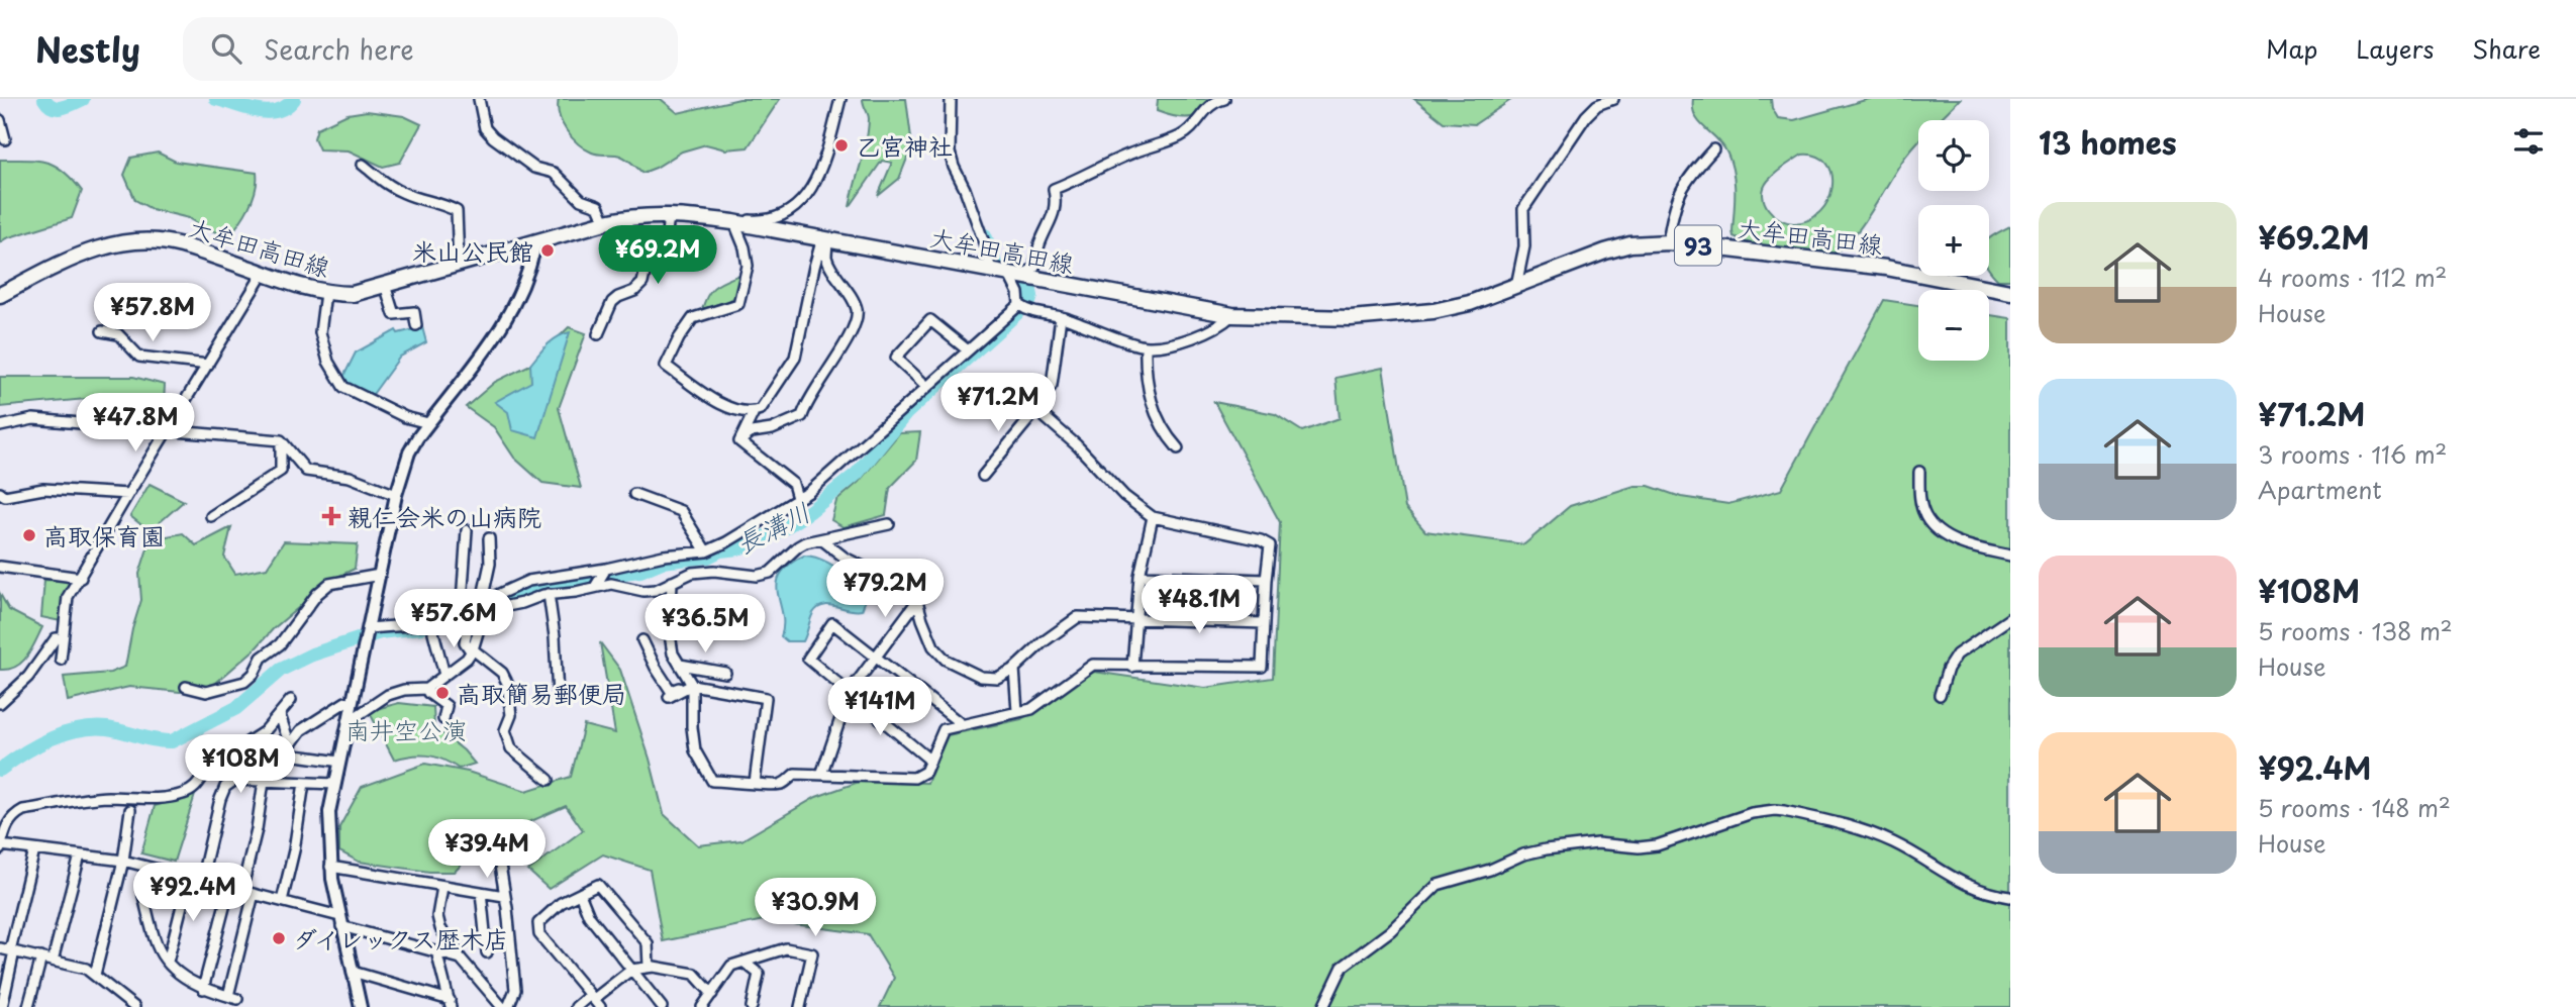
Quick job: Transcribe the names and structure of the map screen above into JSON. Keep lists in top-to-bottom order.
{
  "streets": {
    "main road": ["大牟田高田線", "93"]
  },
  "water": ["長溝川"],
  "parks": ["南井空公演"],
  "places": {
    "other": [
      "乙宮神社",
      "米山公民館",
      "高取保育園",
      "高取簡易郵便局",
      "ダイレックス歴木店"
    ],
    "health": ["親仁会米の山病院"]
  },
  "page": {
    "header": "Nestly",
    "search": "Search here",
    "nav": ["Map", "Layers", "Share"],
    "heading": "13 homes",
    "map_buttons": ["+", "−"],
    "list": [
      {
        "name": "¥69.2M",
        "note": "4 rooms · 112 m² · House"
      },
      {
        "name": "¥71.2M",
        "note": "3 rooms · 116 m² · Apartment"
      },
      {
        "name": "¥108M",
        "note": "5 rooms · 138 m² · House"
      },
      {
        "name": "¥92.4M",
        "note": "5 rooms · 148 m² · House"
      }
    ],
    "price": [
      "¥69.2M",
      "¥57.8M",
      "¥71.2M",
      "¥47.8M",
      "¥79.2M",
      "¥48.1M",
      "¥57.6M",
      "¥36.5M",
      "¥141M",
      "¥108M",
      "¥39.4M",
      "¥92.4M",
      "¥30.9M"
    ]
  }
}
